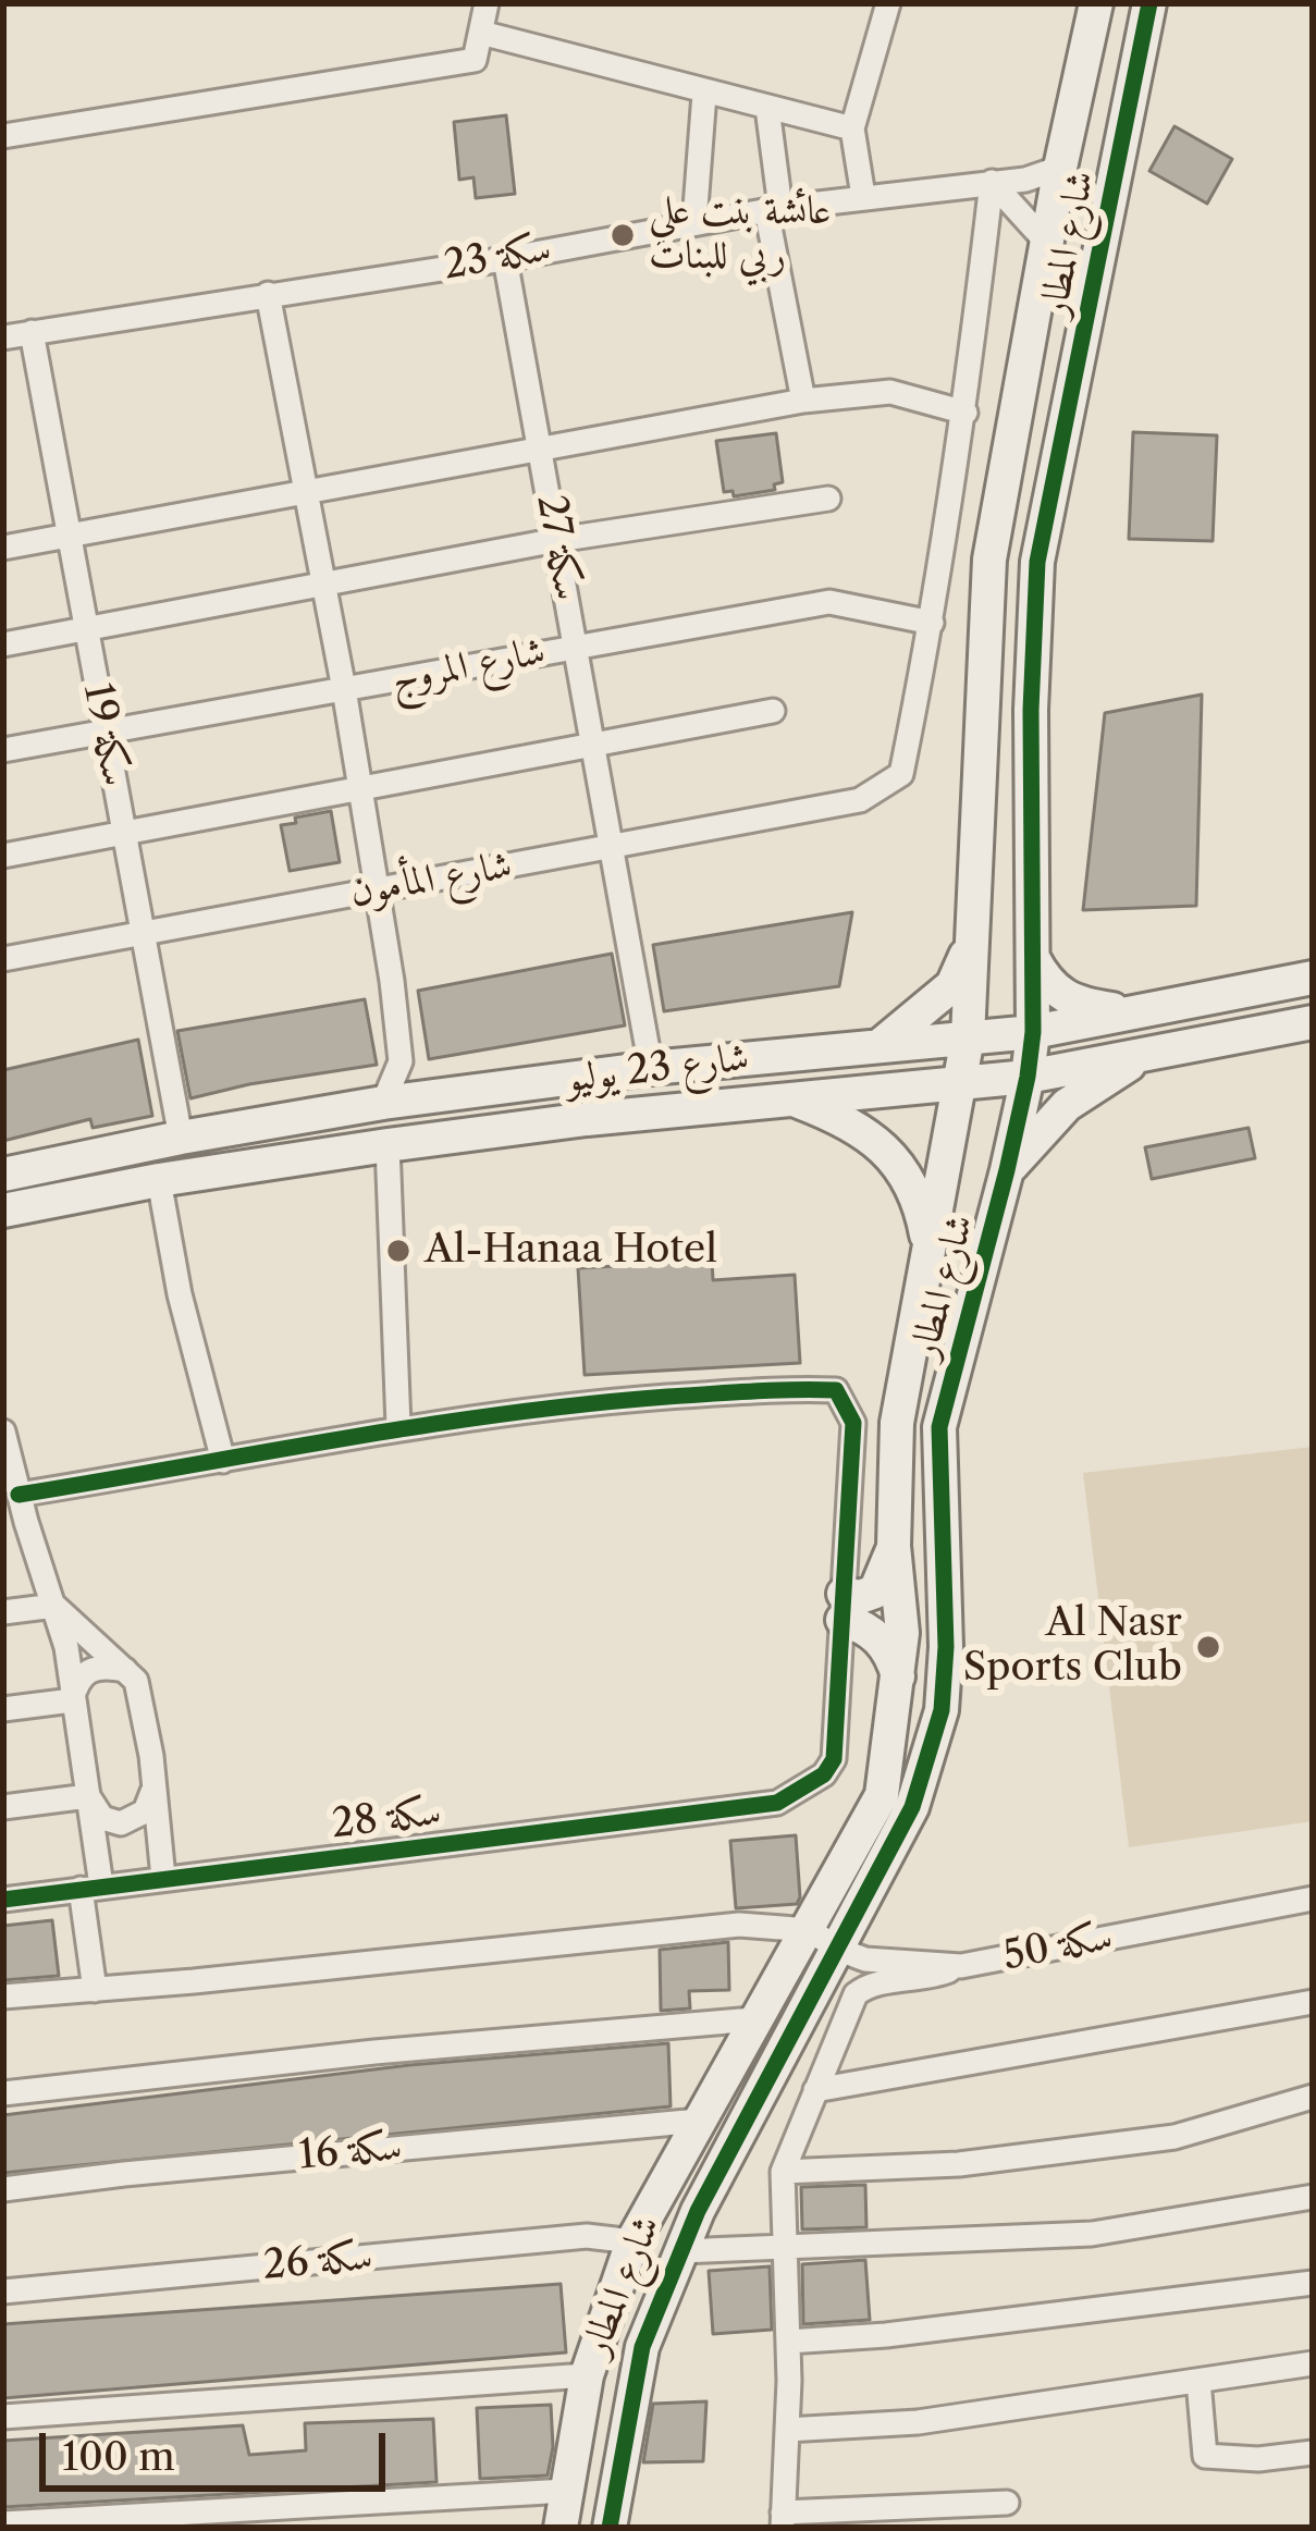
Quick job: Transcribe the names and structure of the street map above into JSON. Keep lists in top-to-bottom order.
{
  "streets": {
    "street": [
      "شارع المطار",
      "23 سكة",
      "سكة 27",
      "شارع المروج",
      "سكة 19",
      "شارع المأمون",
      "شارع 23 يوليو",
      "سكة 28",
      "سكة 50",
      "سكة 16",
      "سكة 26"
    ]
  },
  "crossings": [
    ["شارع المطار", "23 سكة"],
    ["شارع المطار", "شارع 23 يوليو"],
    ["شارع المطار", "سكة 50"],
    ["شارع المطار", "سكة 16"],
    ["شارع المطار", "سكة 26"],
    ["23 سكة", "سكة 27"],
    ["23 سكة", "سكة 19"],
    ["سكة 27", "شارع المروج"],
    ["سكة 27", "شارع المأمون"],
    ["سكة 27", "شارع 23 يوليو"],
    ["شارع المروج", "سكة 19"],
    ["شارع المروج", "شارع المأمون"],
    ["سكة 19", "شارع المأمون"],
    ["سكة 19", "شارع 23 يوليو"]
  ],
  "places": ["عائشة بنت علي ربي للبنات", "Al-Hanaa Hotel", "Al Nasr Sports Club"],
  "scale_bar": "100 m"
}
